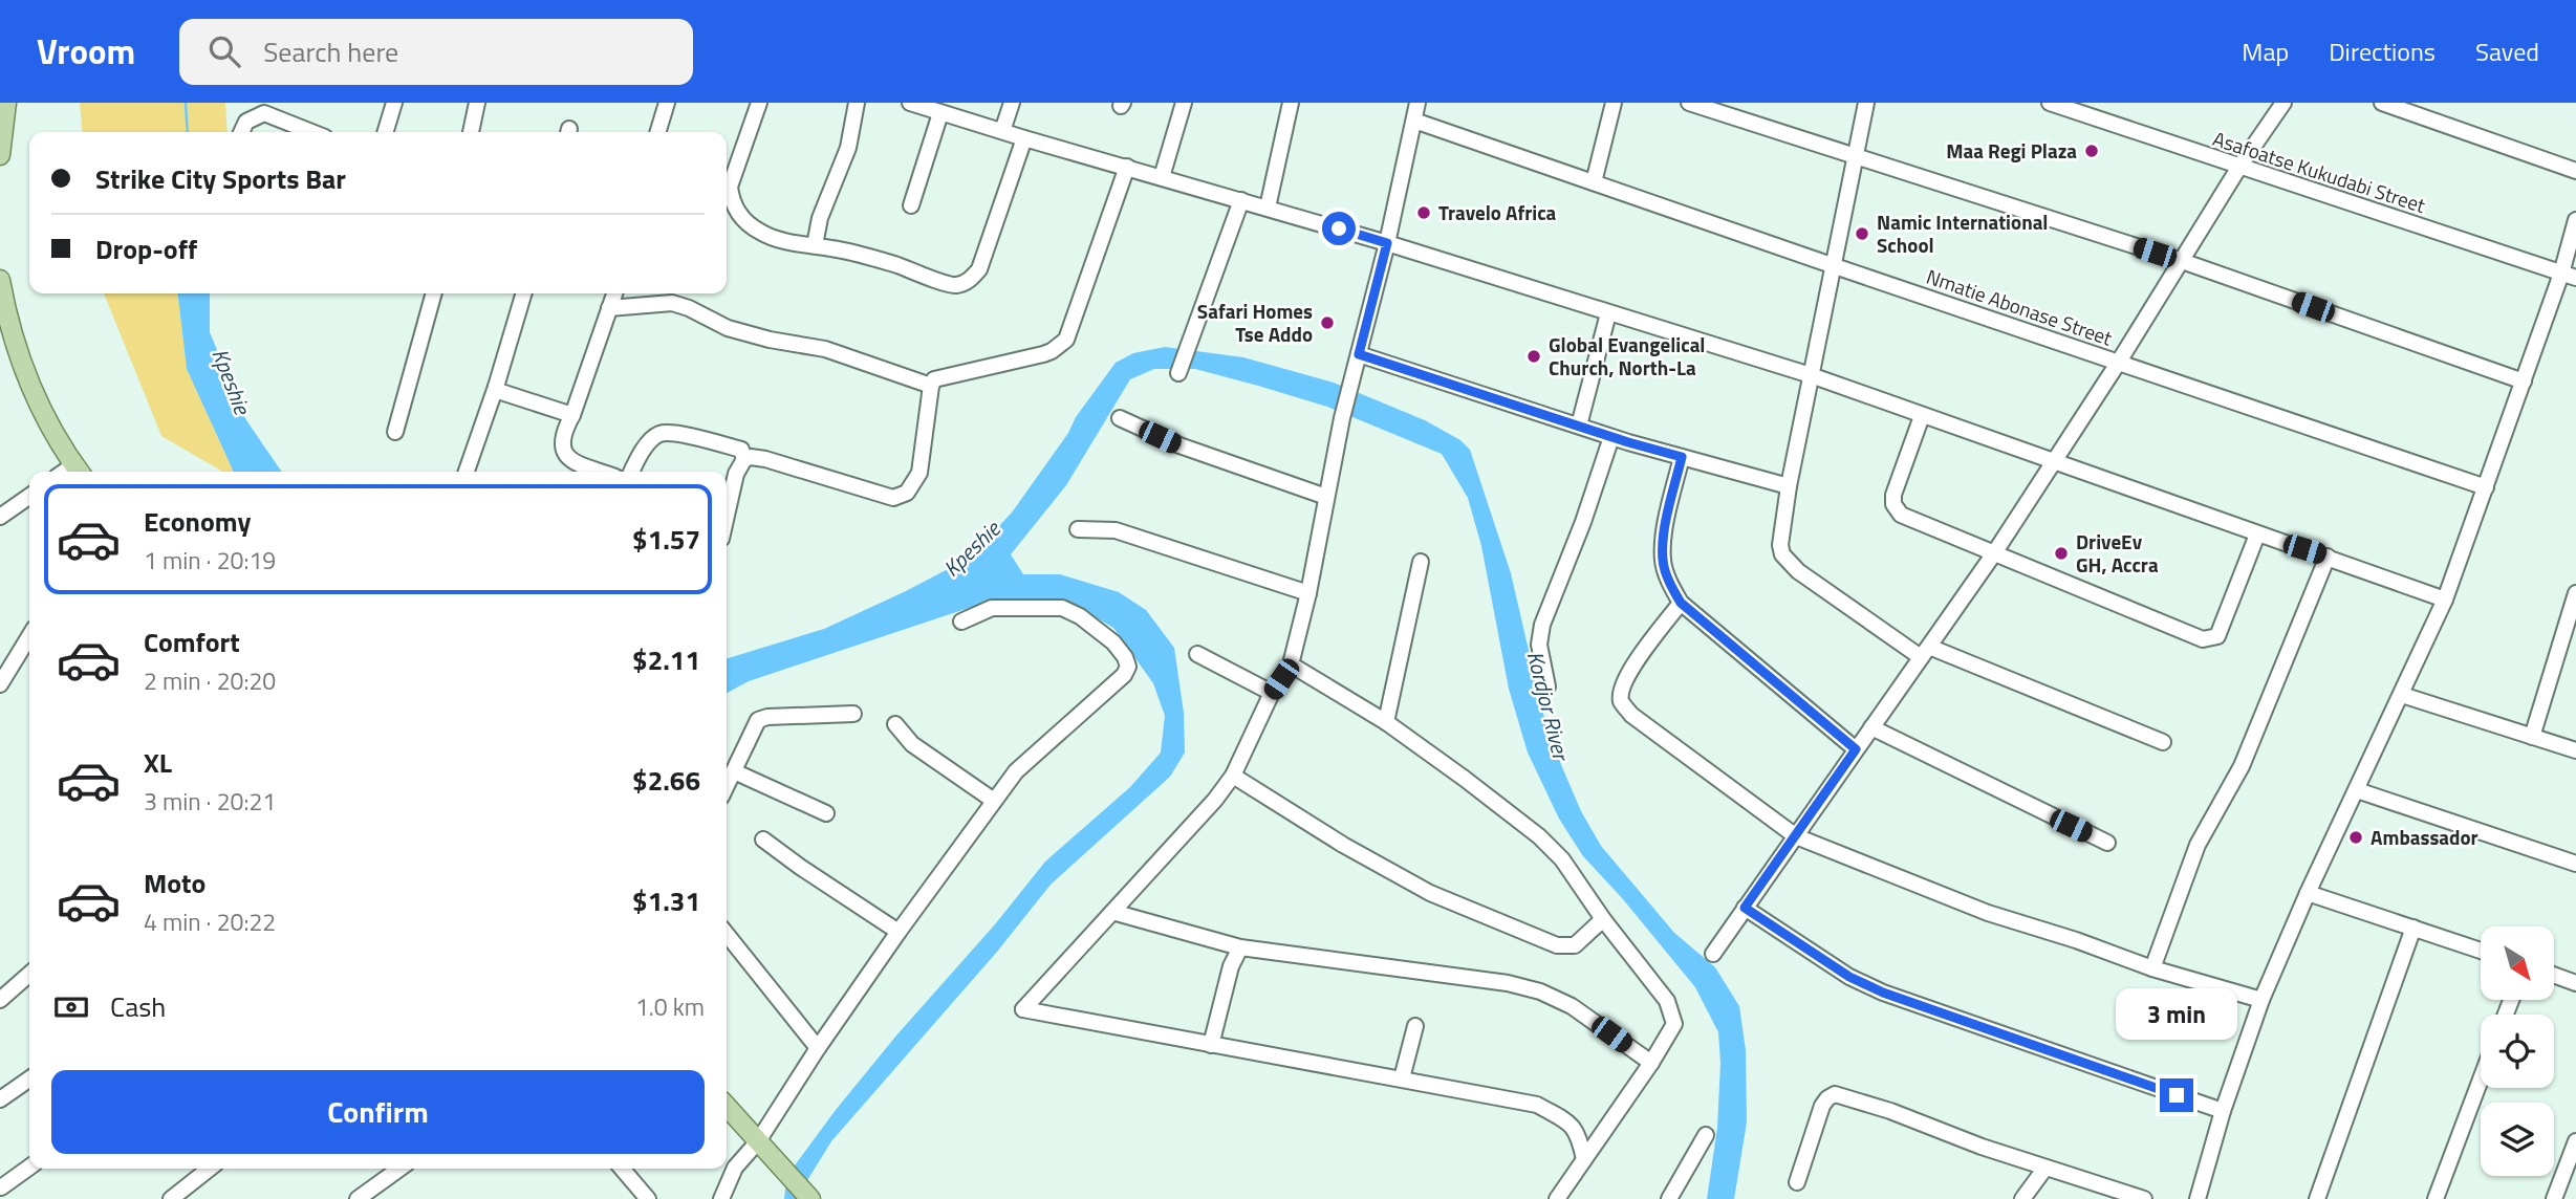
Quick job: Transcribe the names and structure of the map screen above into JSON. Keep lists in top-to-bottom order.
{
  "streets": {
    "street": ["Asafoatse Kukudabi Street", "Nmatie Abonase Street"]
  },
  "water": ["Kpeshie", "Kordjor River"],
  "places": [
    "Maa Regi Plaza",
    "Travelo Africa",
    "Namic International School",
    "Safari Homes Tse Addo",
    "Global Evangelical Church, North-La",
    "DriveEv GH, Accra",
    "Ambassador"
  ],
  "north": "bottom right",
  "page": {
    "header": "Vroom",
    "search": "Search here",
    "nav": ["Map", "Directions", "Saved"],
    "banner": ["Strike City Sports Bar", "Drop-off"],
    "list": [
      {
        "name": "Economy",
        "note": "1 min · 20:19",
        "value": "$1.57"
      },
      {
        "name": "Comfort",
        "note": "2 min · 20:20",
        "value": "$2.11"
      },
      {
        "name": "XL",
        "note": "3 min · 20:21",
        "value": "$2.66"
      },
      {
        "name": "Moto",
        "note": "4 min · 20:22",
        "value": "$1.31"
      }
    ],
    "pay": ["Cash", "1.0 km"],
    "bubble": "3 min",
    "buttons": "Confirm"
  }
}
